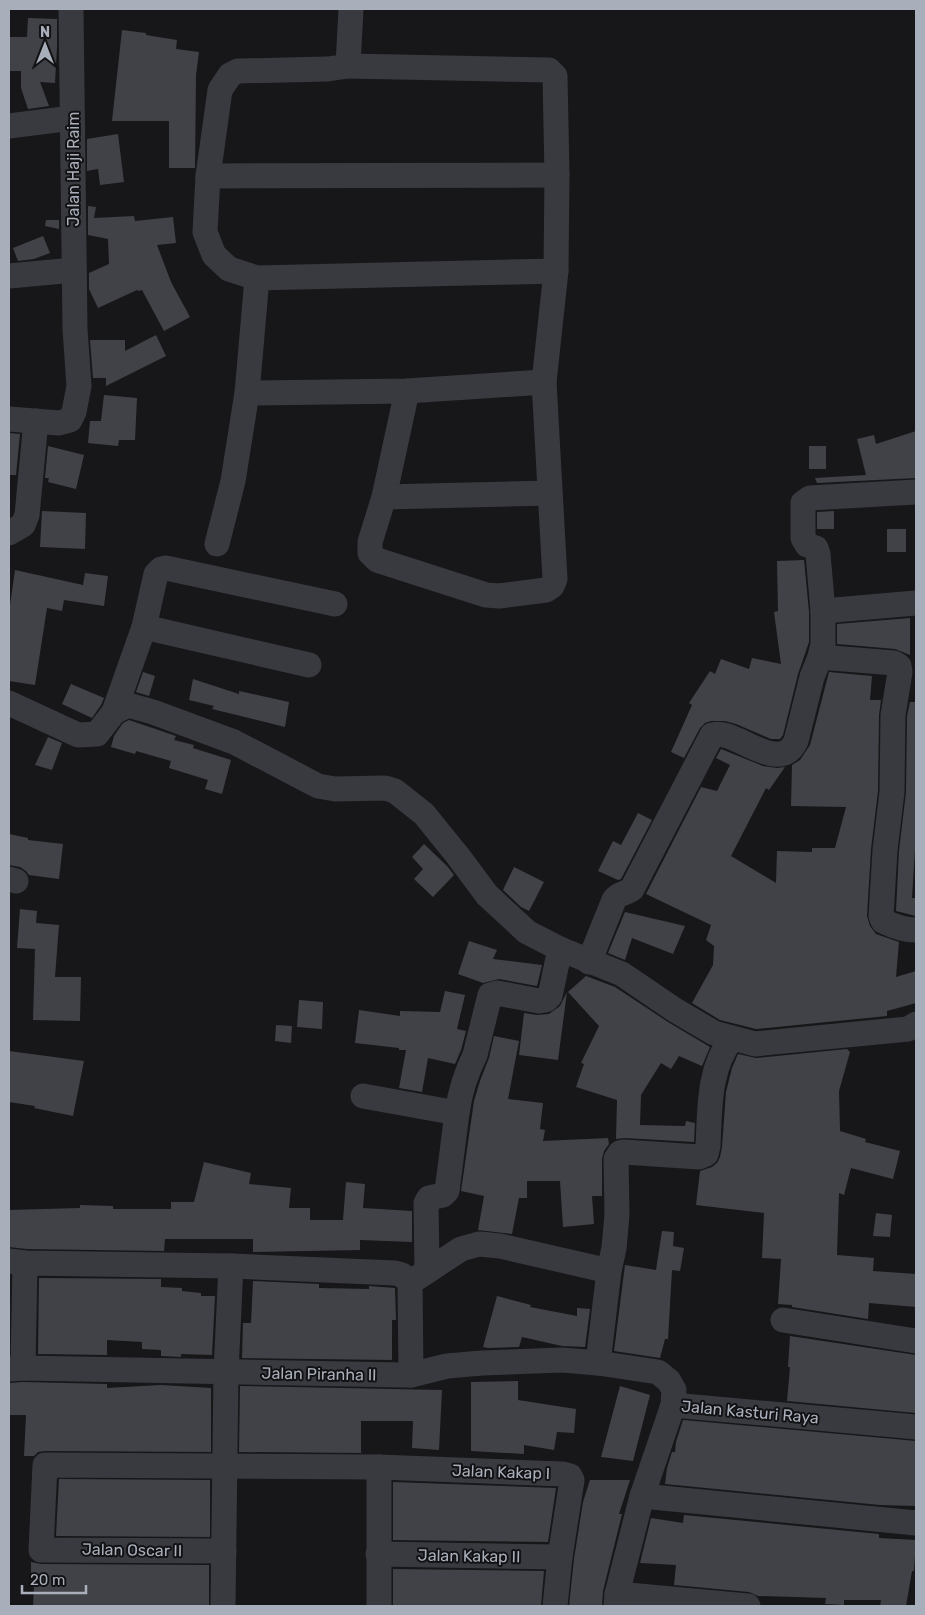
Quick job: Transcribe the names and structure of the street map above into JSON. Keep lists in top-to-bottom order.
{
  "streets": {
    "street": [
      "Jalan Haji Raim",
      "Jalan Piranha II",
      "Jalan Kasturi Raya",
      "Jalan Kakap I",
      "Jalan Oscar II",
      "Jalan Kakap II"
    ]
  },
  "crossings": [
    ["Jalan Piranha II", "Jalan Kasturi Raya"],
    ["Jalan Kakap I", "Jalan Kakap II"]
  ],
  "scale_bar": "20 m",
  "north": "top"
}
